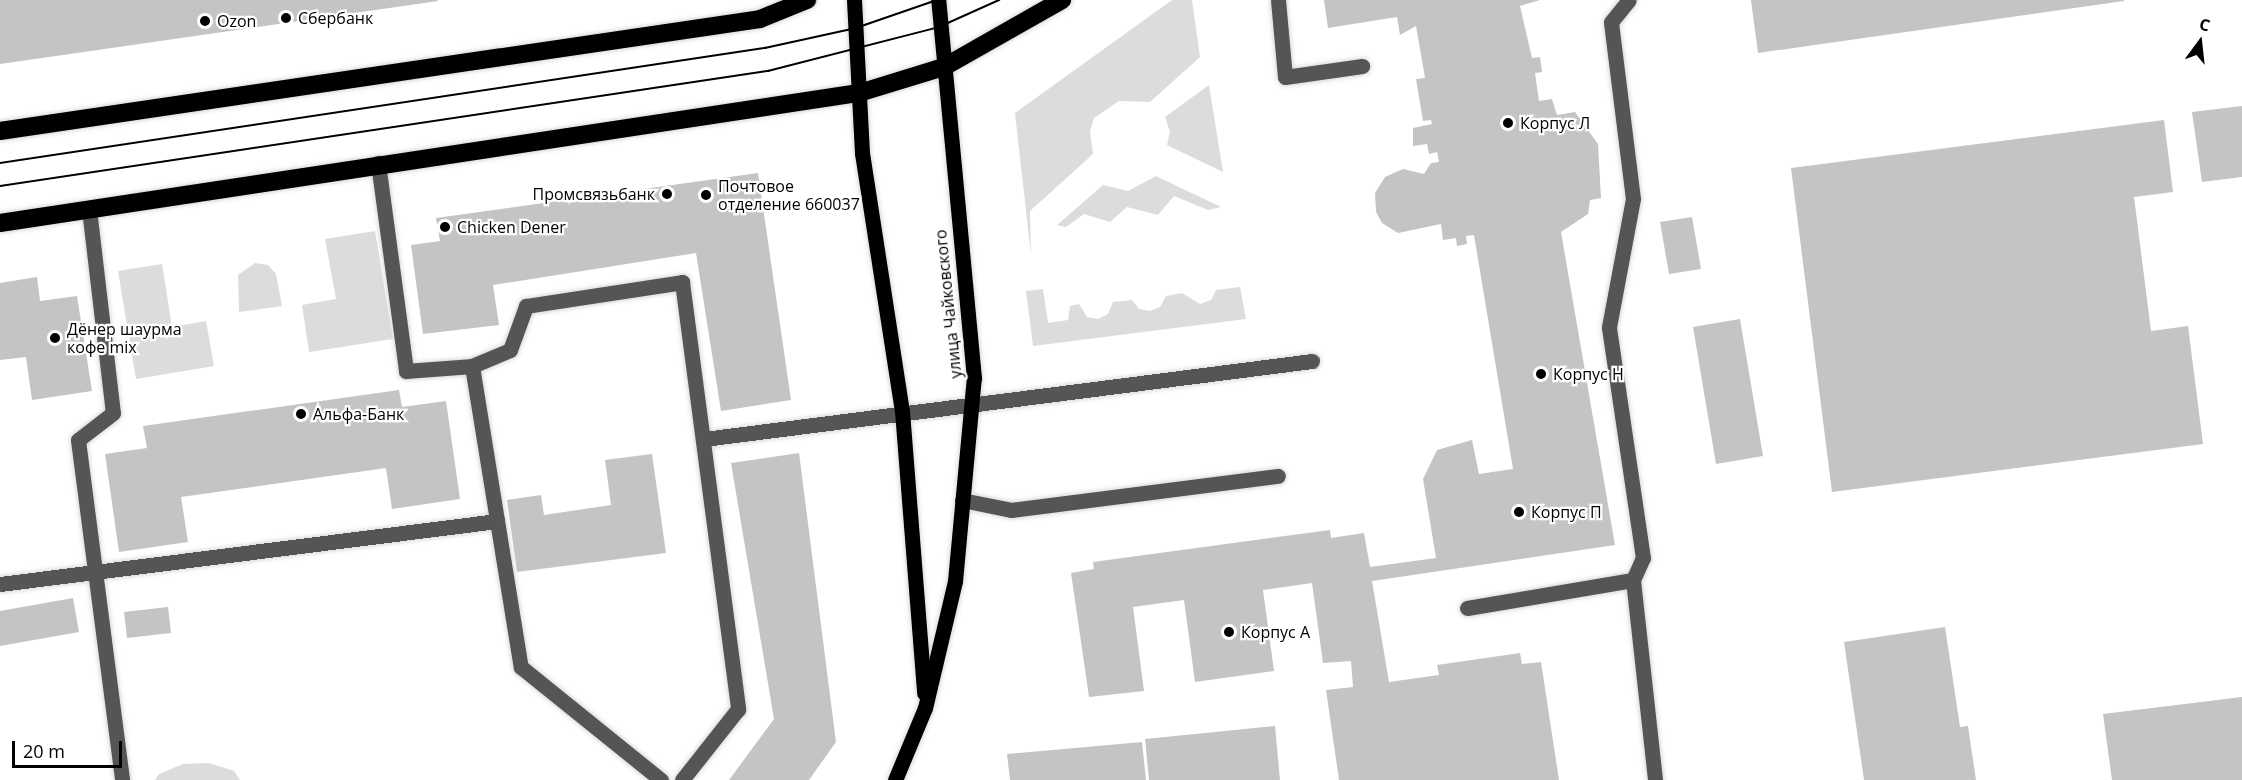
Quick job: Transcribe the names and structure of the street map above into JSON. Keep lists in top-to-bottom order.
{
  "streets": {
    "main road": ["улица Чайковского"]
  },
  "places": [
    "Сбербанк",
    "Ozon",
    "Корпус Л",
    "Промсвязьбанк",
    "Почтовое отделение 660037",
    "Chicken Dener",
    "Дёнер шаурма кофе mix",
    "Корпус Н",
    "Альфа-Банк",
    "Корпус П",
    "Корпус А"
  ],
  "scale_bar": "20 m",
  "north": "top"
}
